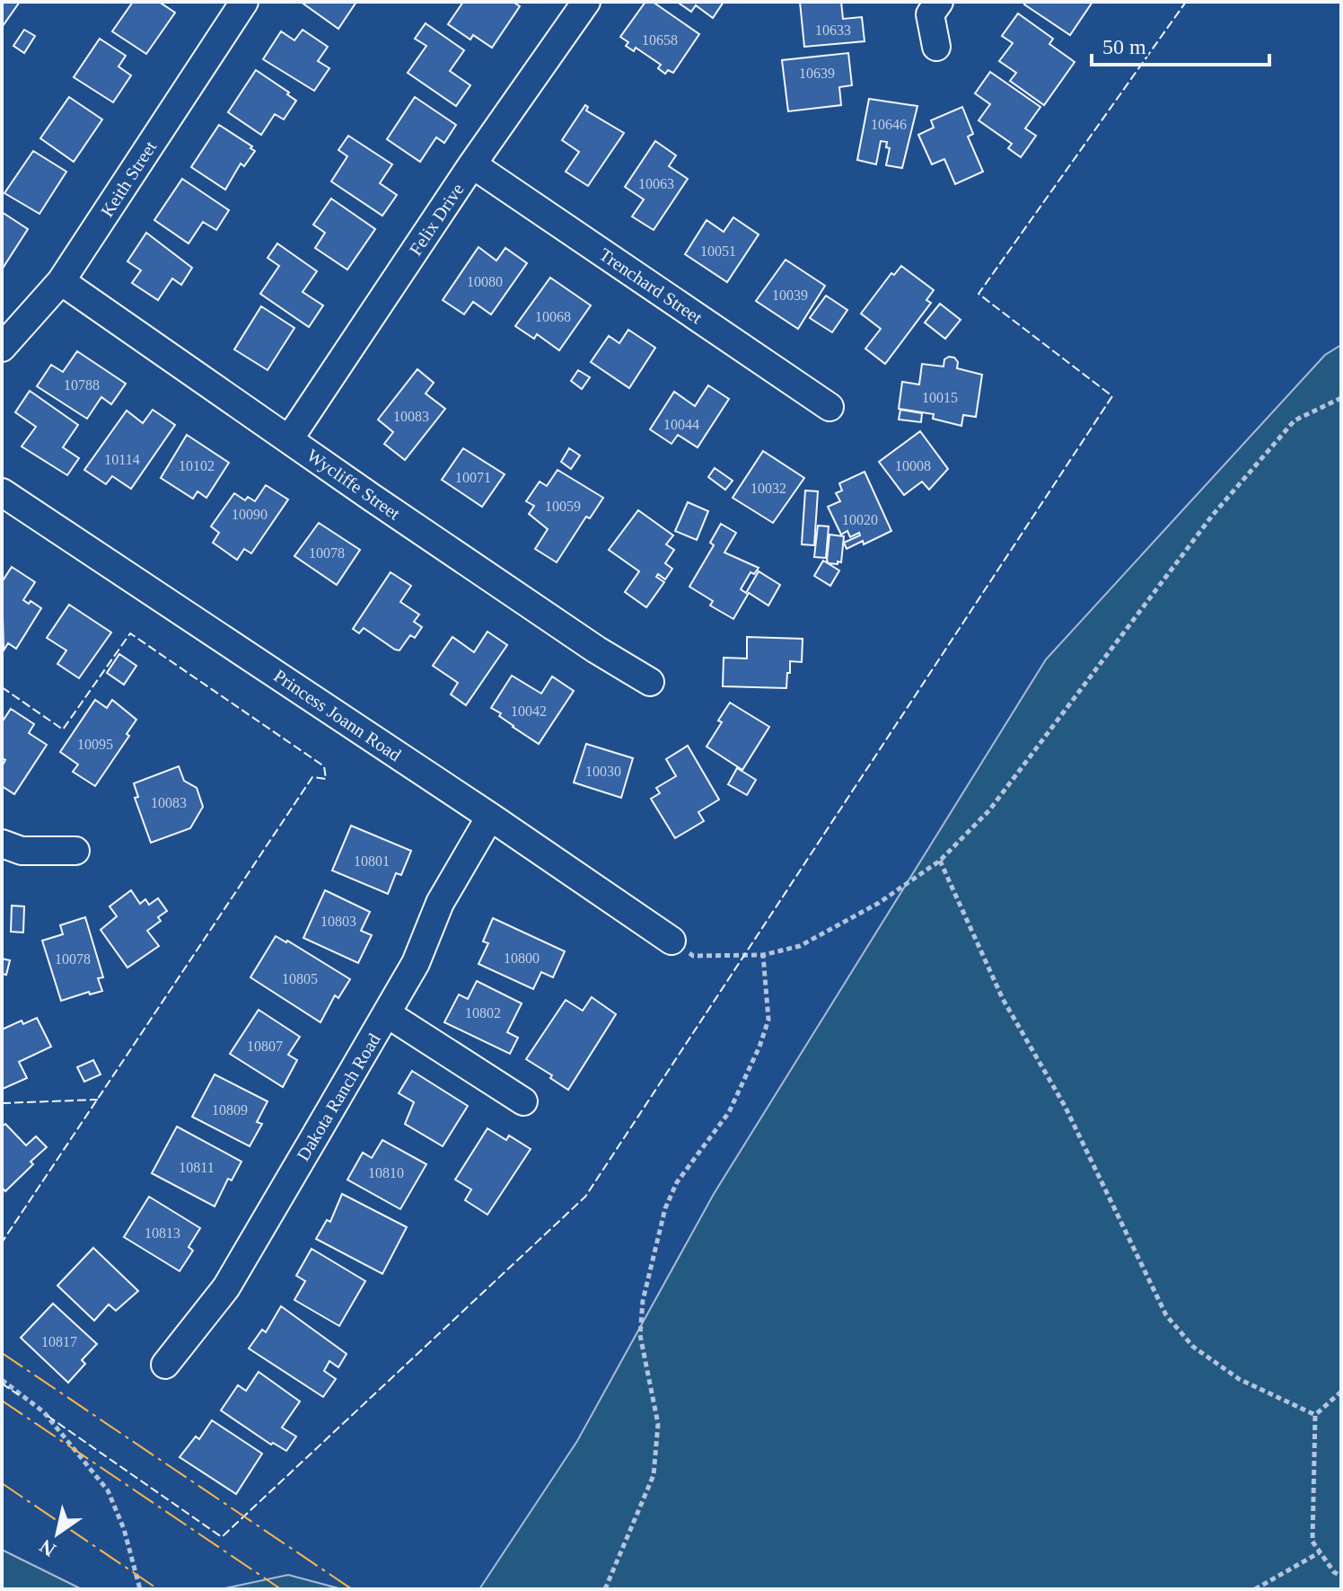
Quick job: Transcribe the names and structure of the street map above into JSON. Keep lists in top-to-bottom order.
{
  "streets": {
    "street": [
      "Keith Street",
      "Felix Drive",
      "Trenchard Street",
      "Wycliffe Street",
      "Princess Joann Road",
      "Dakota Ranch Road"
    ]
  },
  "crossings": [
    ["Keith Street", "Wycliffe Street"],
    ["Felix Drive", "Trenchard Street"],
    ["Felix Drive", "Wycliffe Street"],
    ["Princess Joann Road", "Dakota Ranch Road"]
  ],
  "house_numbers": [
    "10633",
    "10658",
    "10639",
    "10646",
    "10063",
    "10051",
    "10080",
    "10039",
    "10068",
    "10788",
    "10015",
    "10083",
    "10044",
    "10114",
    "10102",
    "10008",
    "10071",
    "10032",
    "10059",
    "10090",
    "10020",
    "10078",
    "10042",
    "10095",
    "10030",
    "10083",
    "10801",
    "10803",
    "10800",
    "10078",
    "10805",
    "10802",
    "10807",
    "10809",
    "10811",
    "10810",
    "10813",
    "10817"
  ],
  "scale_bar": "50 m",
  "north": "bottom left"
}
